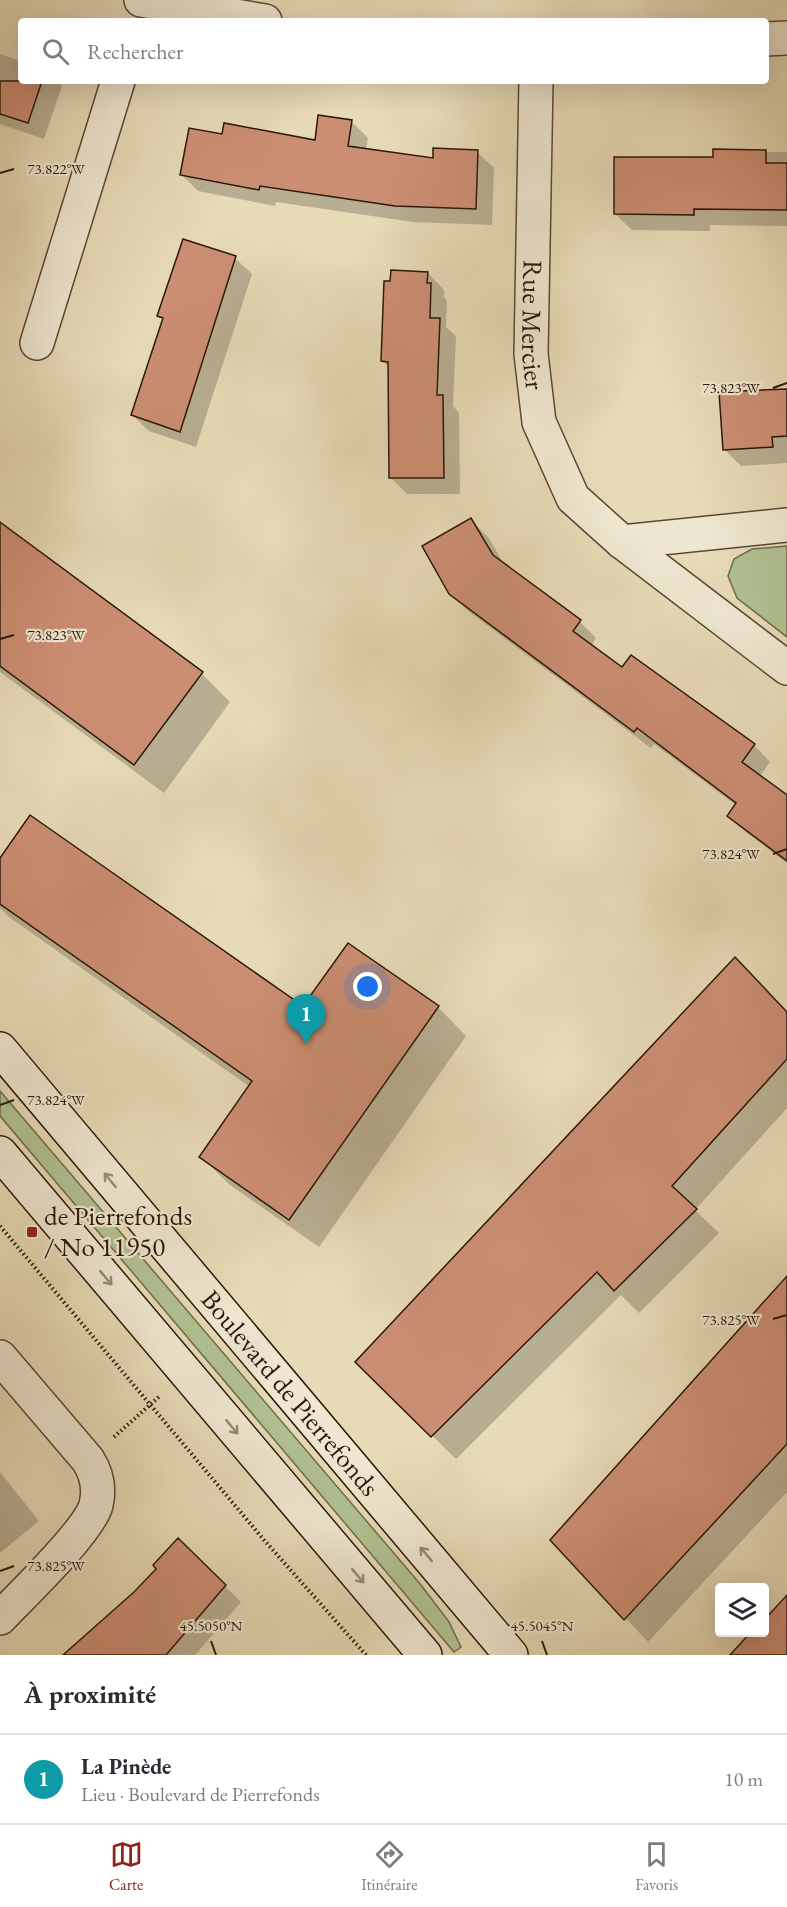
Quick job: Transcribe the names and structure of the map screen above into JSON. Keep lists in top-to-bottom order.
{
  "streets": {
    "street": ["Rue Mercier", "Boulevard de Pierrefonds"]
  },
  "places": {
    "transit": ["de Pierrefonds / No 11950"]
  },
  "page": {
    "search": "Rechercher",
    "pins": "1",
    "heading": "À proximité",
    "list": [
      {
        "mark": "1",
        "name": "La Pinède",
        "note": "Lieu · Boulevard de Pierrefonds",
        "value": "10 m"
      }
    ],
    "nav": ["Carte", "Itinéraire", "Favoris"]
  },
  "coordinates": [
    "73.822°W",
    "73.823°W",
    "73.824°W",
    "73.825°W",
    "45.5050°N",
    "45.5045°N"
  ]
}
